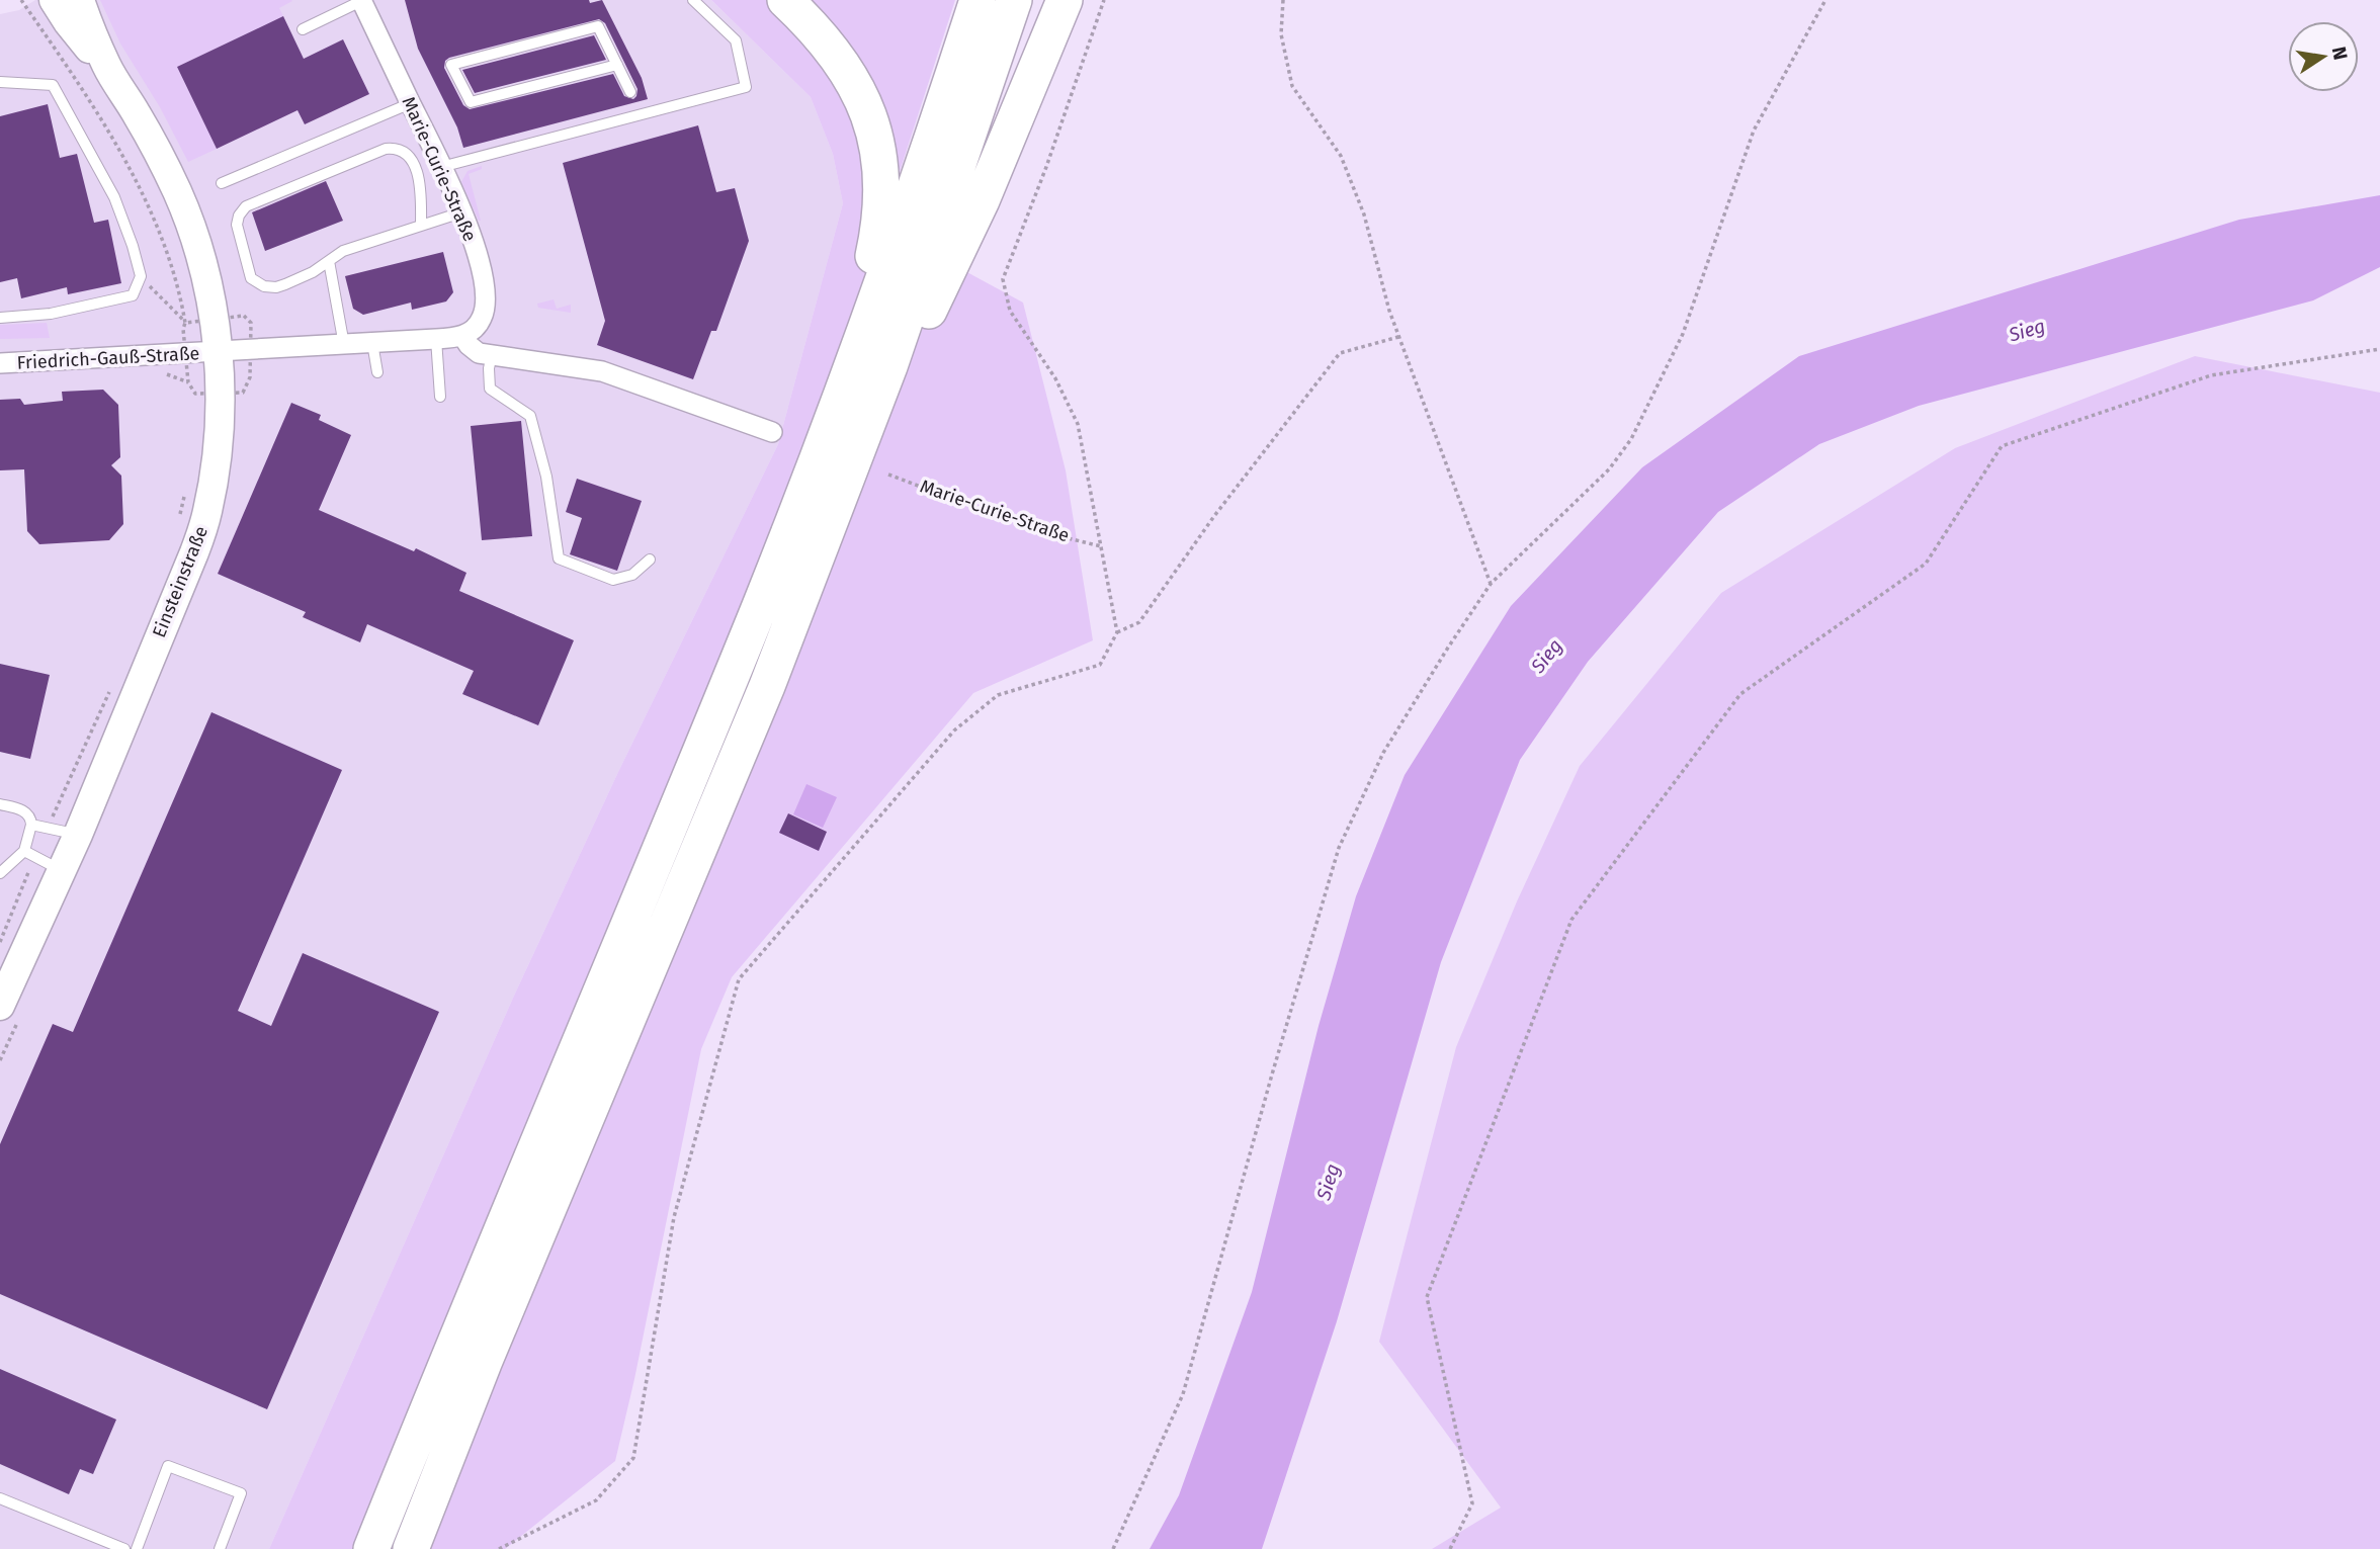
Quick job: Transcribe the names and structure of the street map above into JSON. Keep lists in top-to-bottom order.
{
  "streets": {
    "street": ["Marie-Curie-Straße", "Friedrich-Gauß-Straße", "Einsteinstraße"]
  },
  "crossings": [
    ["Friedrich-Gauß-Straße", "Einsteinstraße"]
  ],
  "water": ["Sieg"],
  "north": "right"
}
